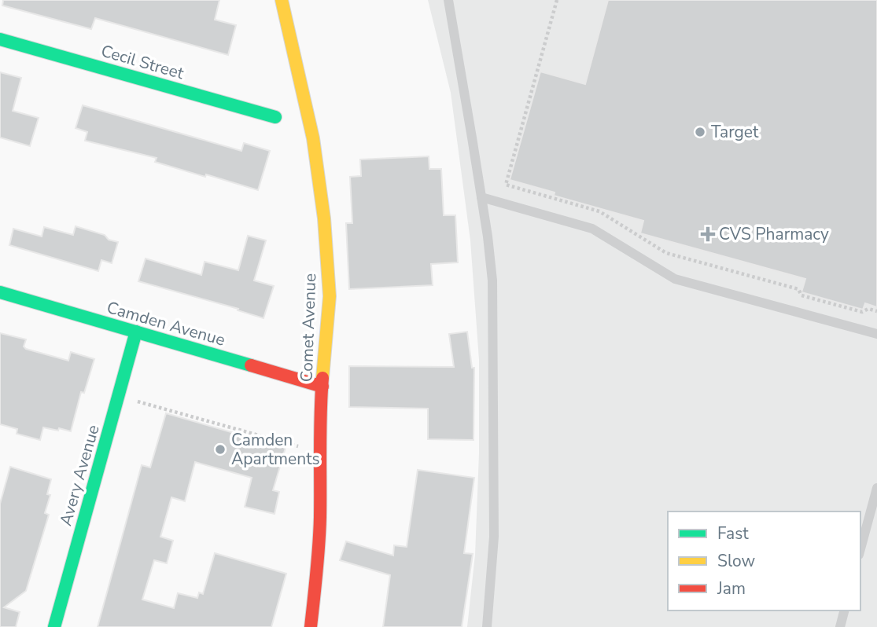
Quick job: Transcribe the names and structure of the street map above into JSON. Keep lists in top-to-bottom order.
{
  "streets": {
    "street": [
      "Cecil Street",
      "Camden Avenue",
      "Comet Avenue",
      "Avery Avenue"
    ]
  },
  "crossings": [
    ["Camden Avenue", "Comet Avenue"],
    ["Camden Avenue", "Avery Avenue"]
  ],
  "places": {
    "other": ["Target", "Camden Apartments"],
    "health": ["CVS Pharmacy"]
  },
  "legend": ["Fast", "Slow", "Jam"]
}
